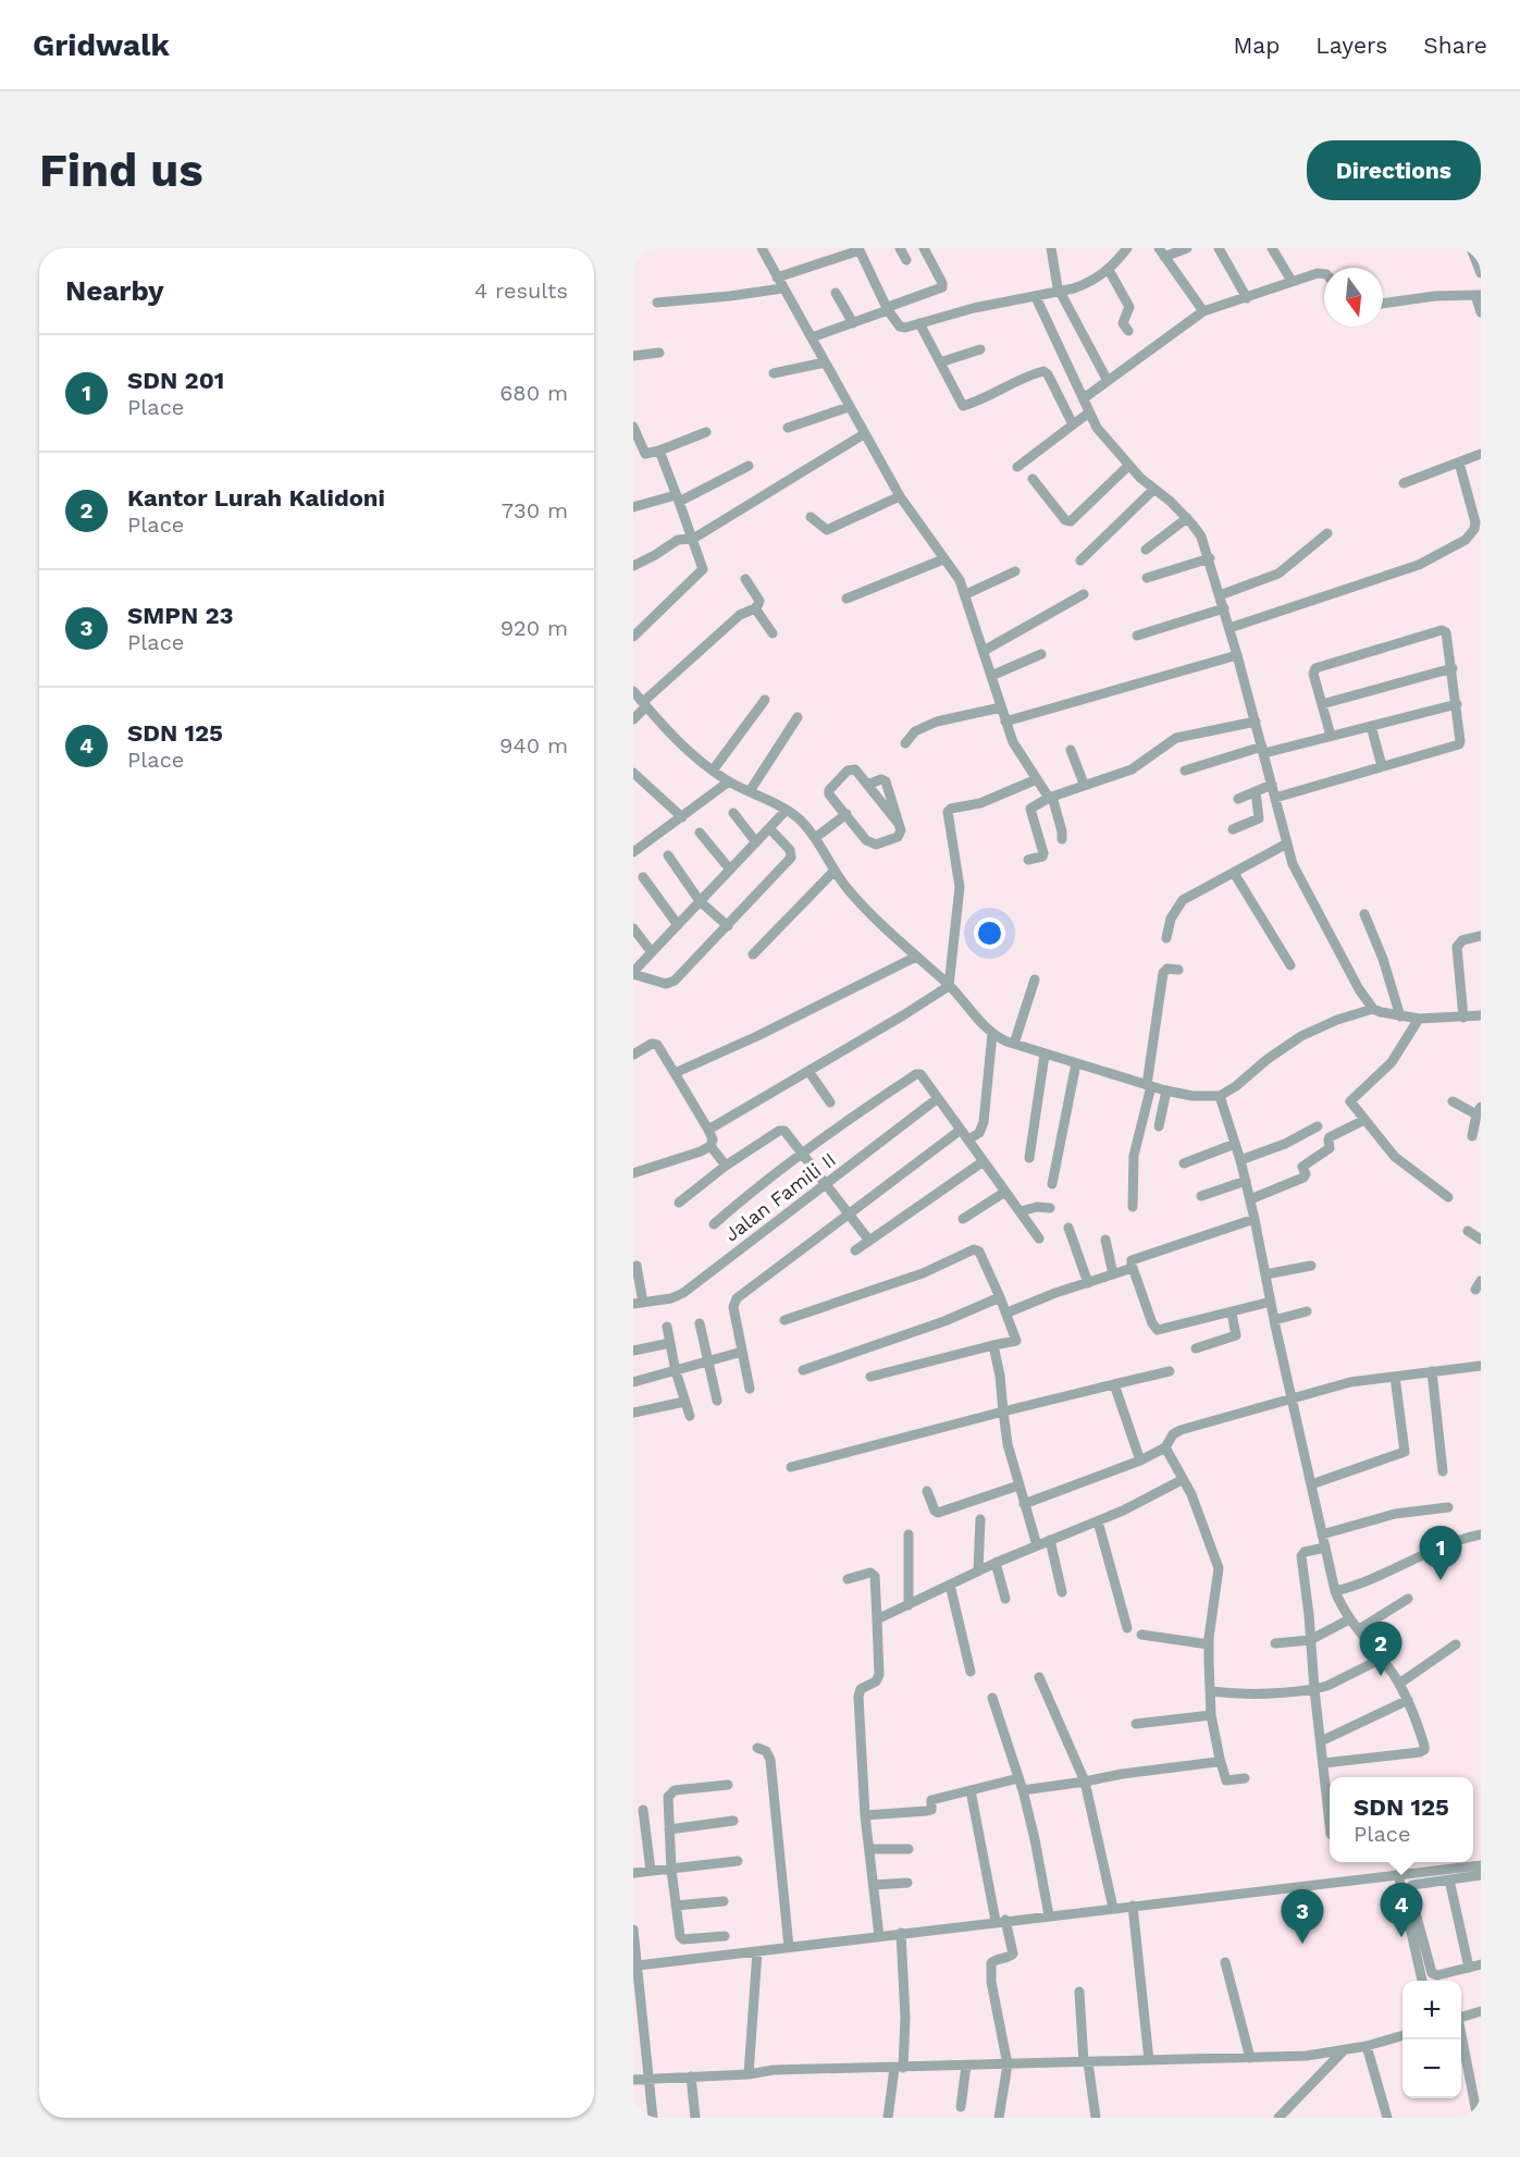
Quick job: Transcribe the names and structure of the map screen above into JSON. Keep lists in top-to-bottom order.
{
  "streets": {
    "street": ["Jalan Famili II"]
  },
  "north": "bottom",
  "page": {
    "header": "Gridwalk",
    "nav": ["Map", "Layers", "Share"],
    "buttons": "Directions",
    "title": "Find us",
    "heading": ["Nearby", "4 results"],
    "list": [
      {
        "mark": "1",
        "name": "SDN 201",
        "note": "Place",
        "value": "680 m"
      },
      {
        "mark": "2",
        "name": "Kantor Lurah Kalidoni",
        "note": "Place",
        "value": "730 m"
      },
      {
        "mark": "3",
        "name": "SMPN 23",
        "note": "Place",
        "value": "920 m"
      },
      {
        "mark": "4",
        "name": "SDN 125",
        "note": "Place",
        "value": "940 m"
      }
    ],
    "pins": [
      "1",
      "2",
      "4",
      "3"
    ],
    "popup": ["SDN 125", "Place"],
    "map_buttons": ["+", "−"]
  }
}
